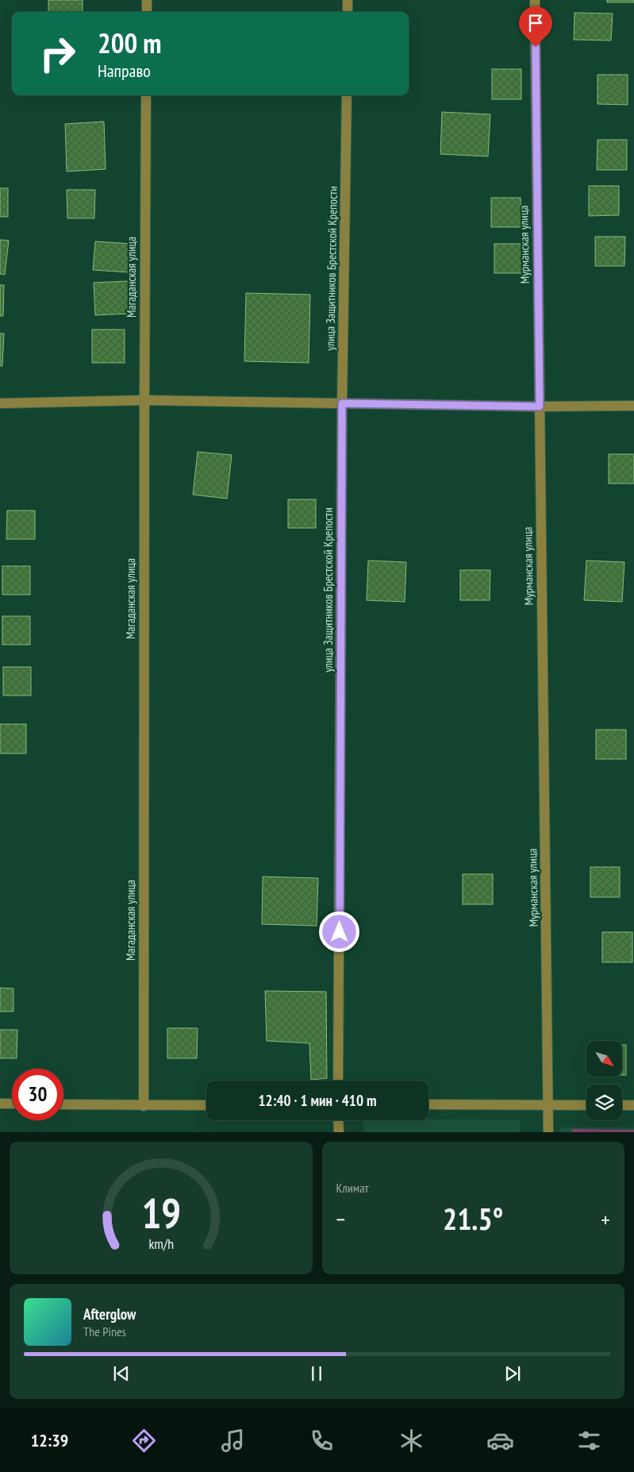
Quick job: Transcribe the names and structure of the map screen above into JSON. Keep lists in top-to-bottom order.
{
  "streets": {
    "street": ["Мурманская улица", "улица Защитников Брестской Крепости", "Магаданская улица"]
  },
  "north": "bottom right",
  "page": {
    "turn": ["200 m", "Направо"],
    "limit": "30",
    "trip": "12:40 · 1 мин · 410 m",
    "tile": "Климат",
    "heat": ["−", "21.5°", "+"],
    "song": ["Afterglow", "The Pines"],
    "tabs": "12:39",
    "gauge": ["19", "km/h"]
  }
}
